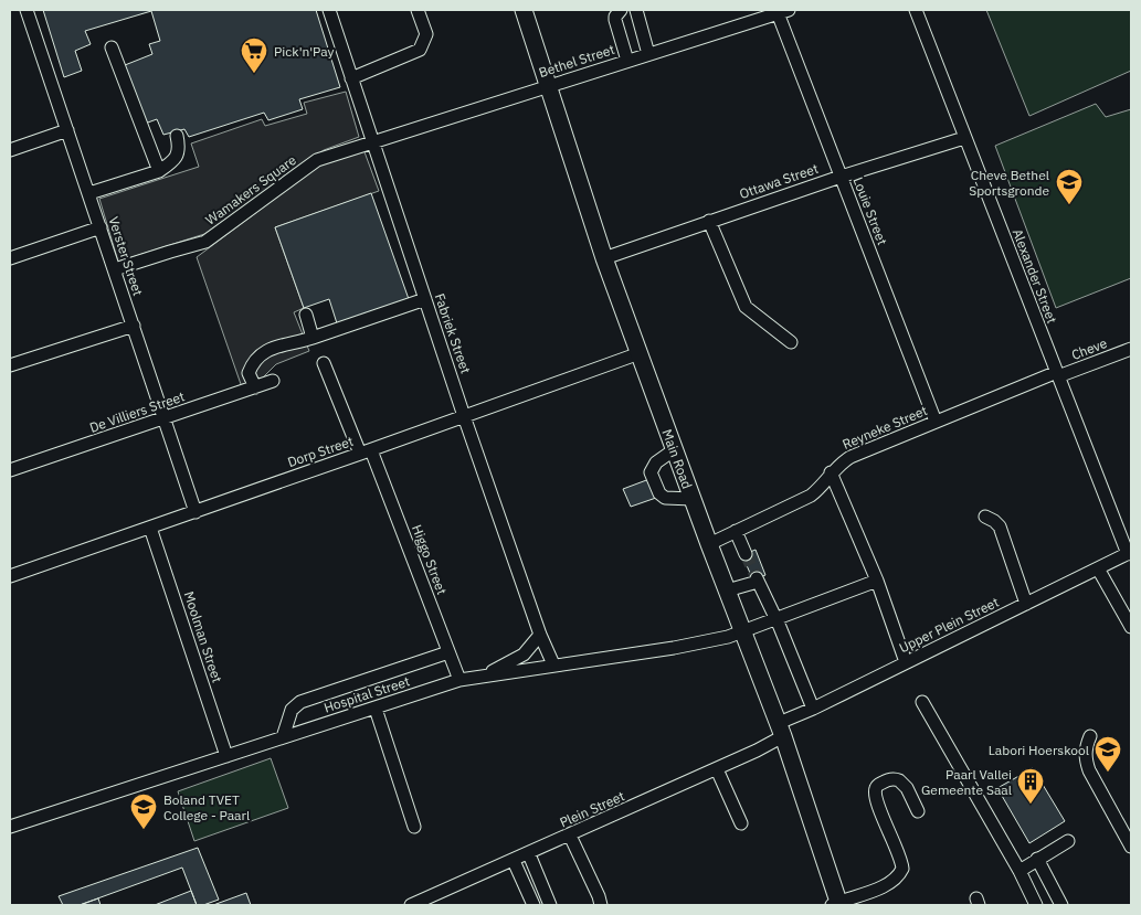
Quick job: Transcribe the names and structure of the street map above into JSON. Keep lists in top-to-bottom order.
{
  "streets": {
    "main road": ["Main Road"],
    "street": [
      "Bethel Street",
      "Ottawa Street",
      "Wamakers Square",
      "Louie Street",
      "Verster Street",
      "Alexander Street",
      "Fabriek Street",
      "Cheve",
      "De Villiers Street",
      "Reyneke Street",
      "Dorp Street",
      "Higgo Street",
      "Upper Plein Street",
      "Moolman Street",
      "Hospital Street",
      "Plein Street"
    ]
  },
  "crossings": [
    ["Bethel Street", "Wamakers Square"],
    ["Bethel Street", "Louie Street"],
    ["Bethel Street", "Fabriek Street"],
    ["Bethel Street", "Main Road"],
    ["Ottawa Street", "Louie Street"],
    ["Ottawa Street", "Alexander Street"],
    ["Ottawa Street", "Main Road"],
    ["Wamakers Square", "Verster Street"],
    ["Wamakers Square", "Fabriek Street"],
    ["Louie Street", "Reyneke Street"],
    ["Verster Street", "De Villiers Street"],
    ["Verster Street", "Dorp Street"],
    ["Alexander Street", "Cheve"],
    ["Alexander Street", "Reyneke Street"],
    ["Alexander Street", "Upper Plein Street"],
    ["Fabriek Street", "Dorp Street"],
    ["Fabriek Street", "Hospital Street"],
    ["Cheve", "Reyneke Street"],
    ["Reyneke Street", "Main Road"],
    ["Dorp Street", "Main Road"],
    ["Dorp Street", "Higgo Street"],
    ["Dorp Street", "Moolman Street"],
    ["Main Road", "Upper Plein Street"],
    ["Main Road", "Hospital Street"],
    ["Main Road", "Plein Street"],
    ["Higgo Street", "Hospital Street"],
    ["Upper Plein Street", "Plein Street"],
    ["Moolman Street", "Hospital Street"]
  ],
  "places": {
    "supermarket": ["Pick'n'Pay"],
    "school or university": ["Cheve Bethel Sportsgronde", "Labori Hoerskool", "Boland TVET College - Paarl"],
    "building": ["Paarl Vallei Gemeente Saal"]
  }
}
